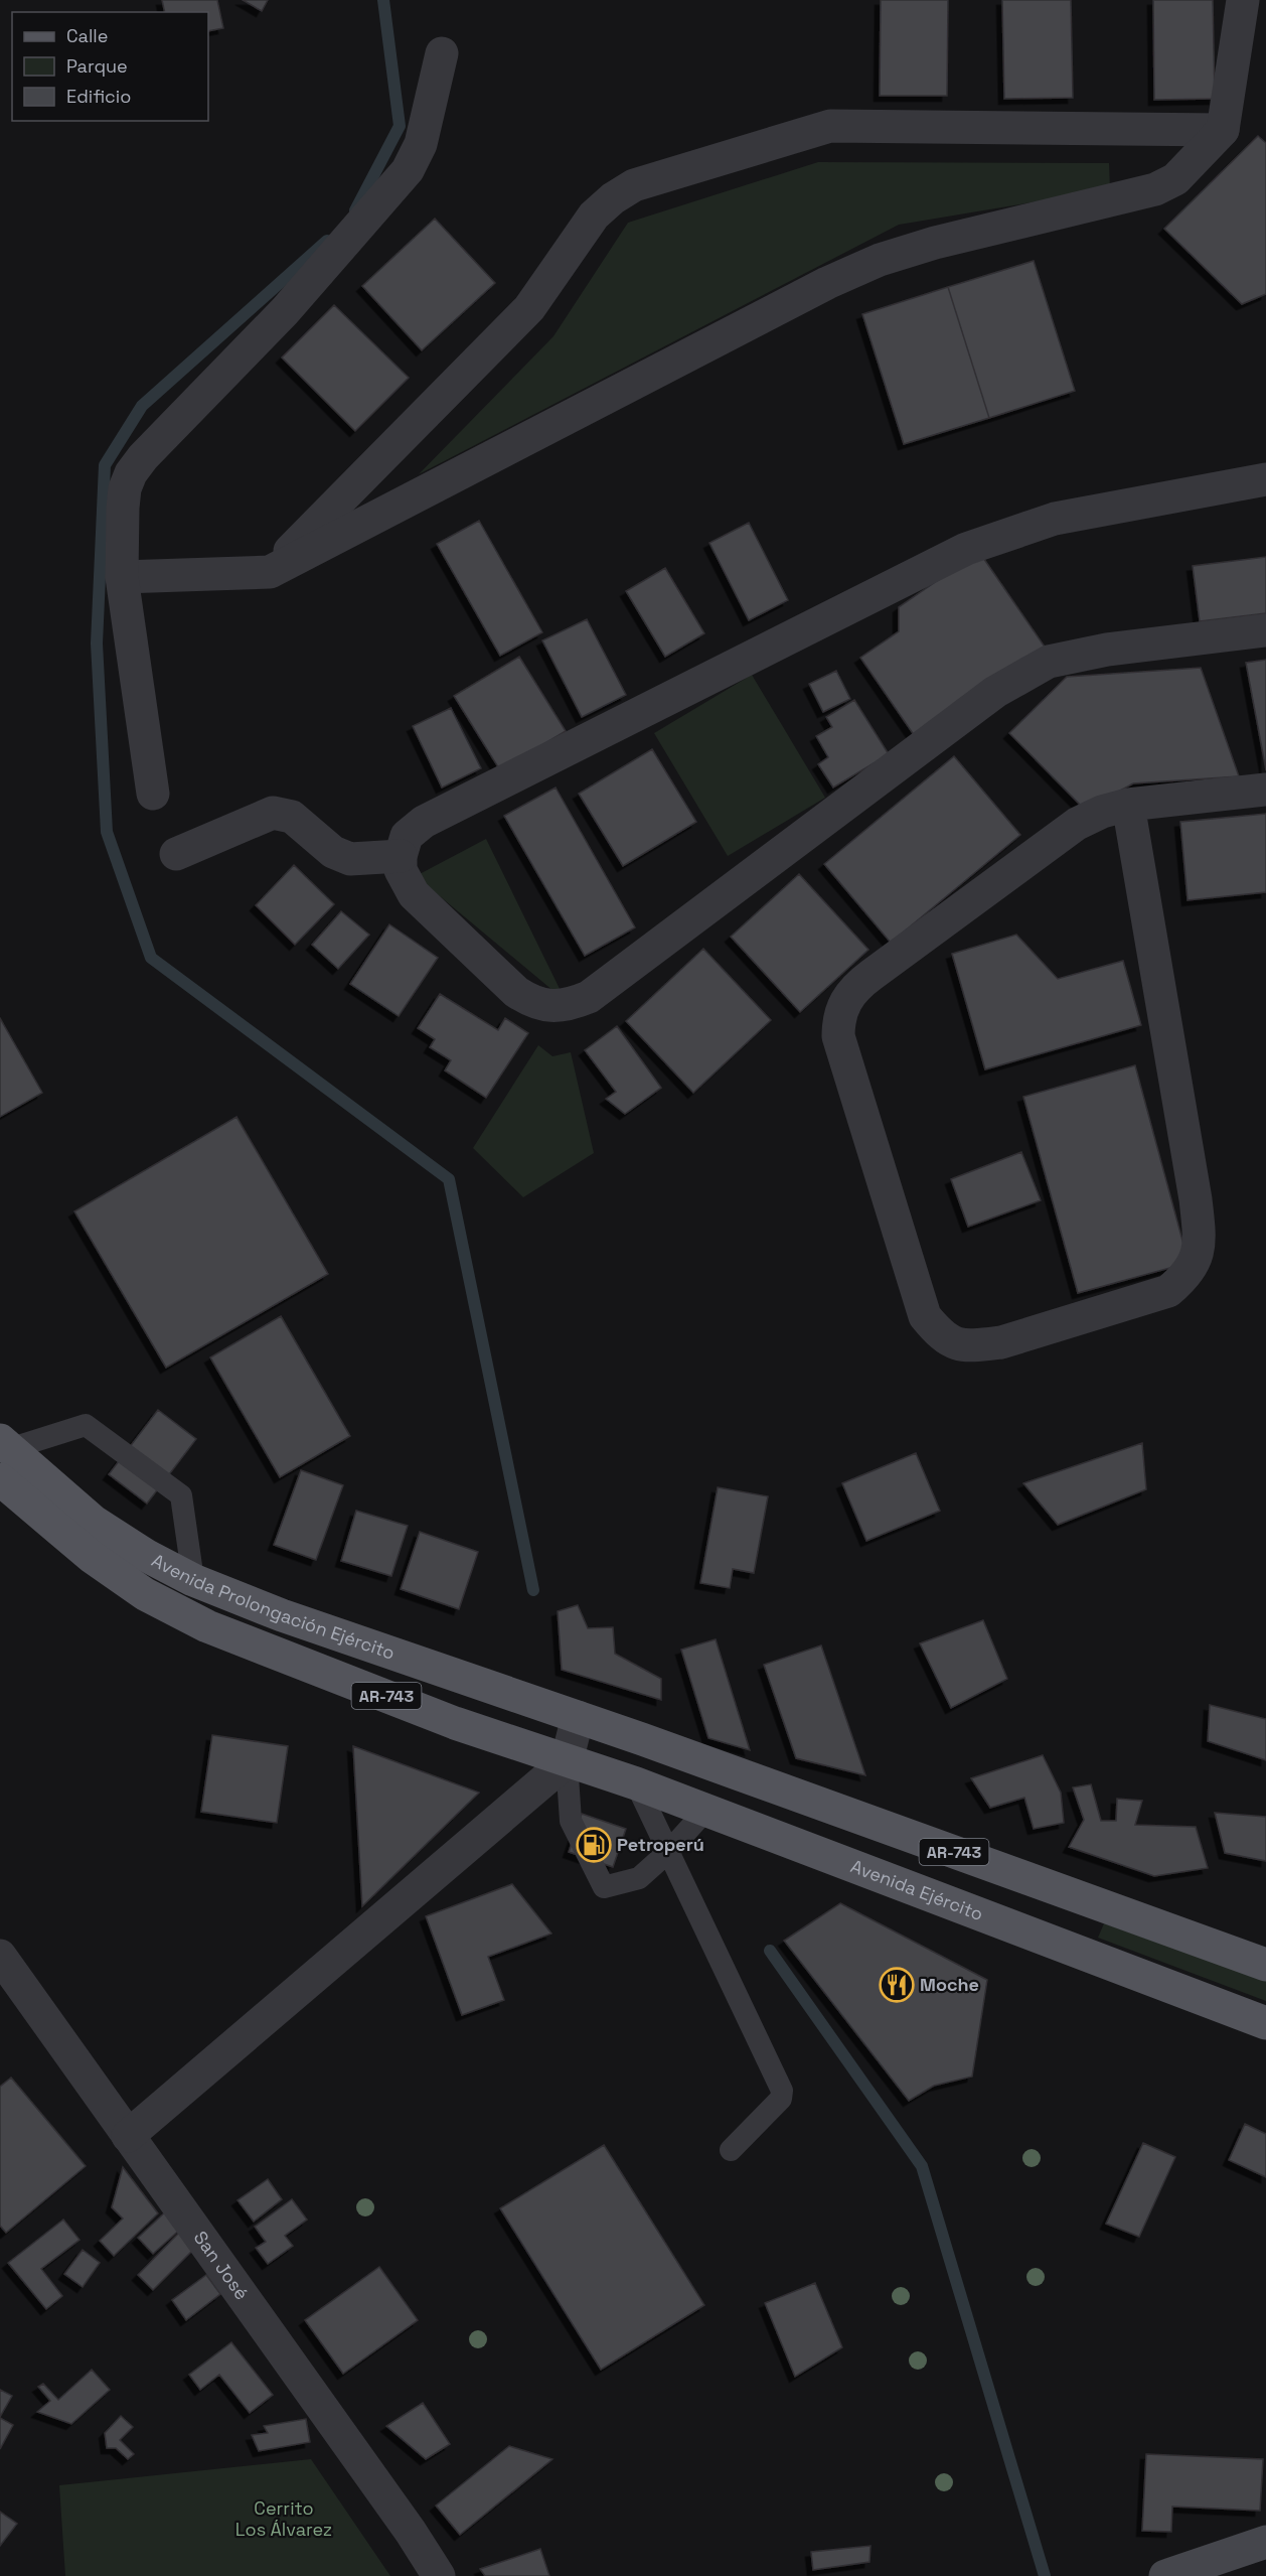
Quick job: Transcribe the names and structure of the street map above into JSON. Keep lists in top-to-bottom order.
{
  "streets": {
    "main road": ["Avenida Prolongación Ejército", "AR-743", "Avenida Ejército"],
    "street": ["San José"]
  },
  "crossings": [
    ["Avenida Prolongación Ejército", "AR-743"],
    ["Avenida Prolongación Ejército", "Avenida Ejército"]
  ],
  "parks": ["Cerrito Los Álvarez"],
  "places": {
    "fuel station": ["Petroperú"],
    "restaurant": ["Moche"]
  },
  "legend": ["Calle", "Parque", "Edificio"]
}
